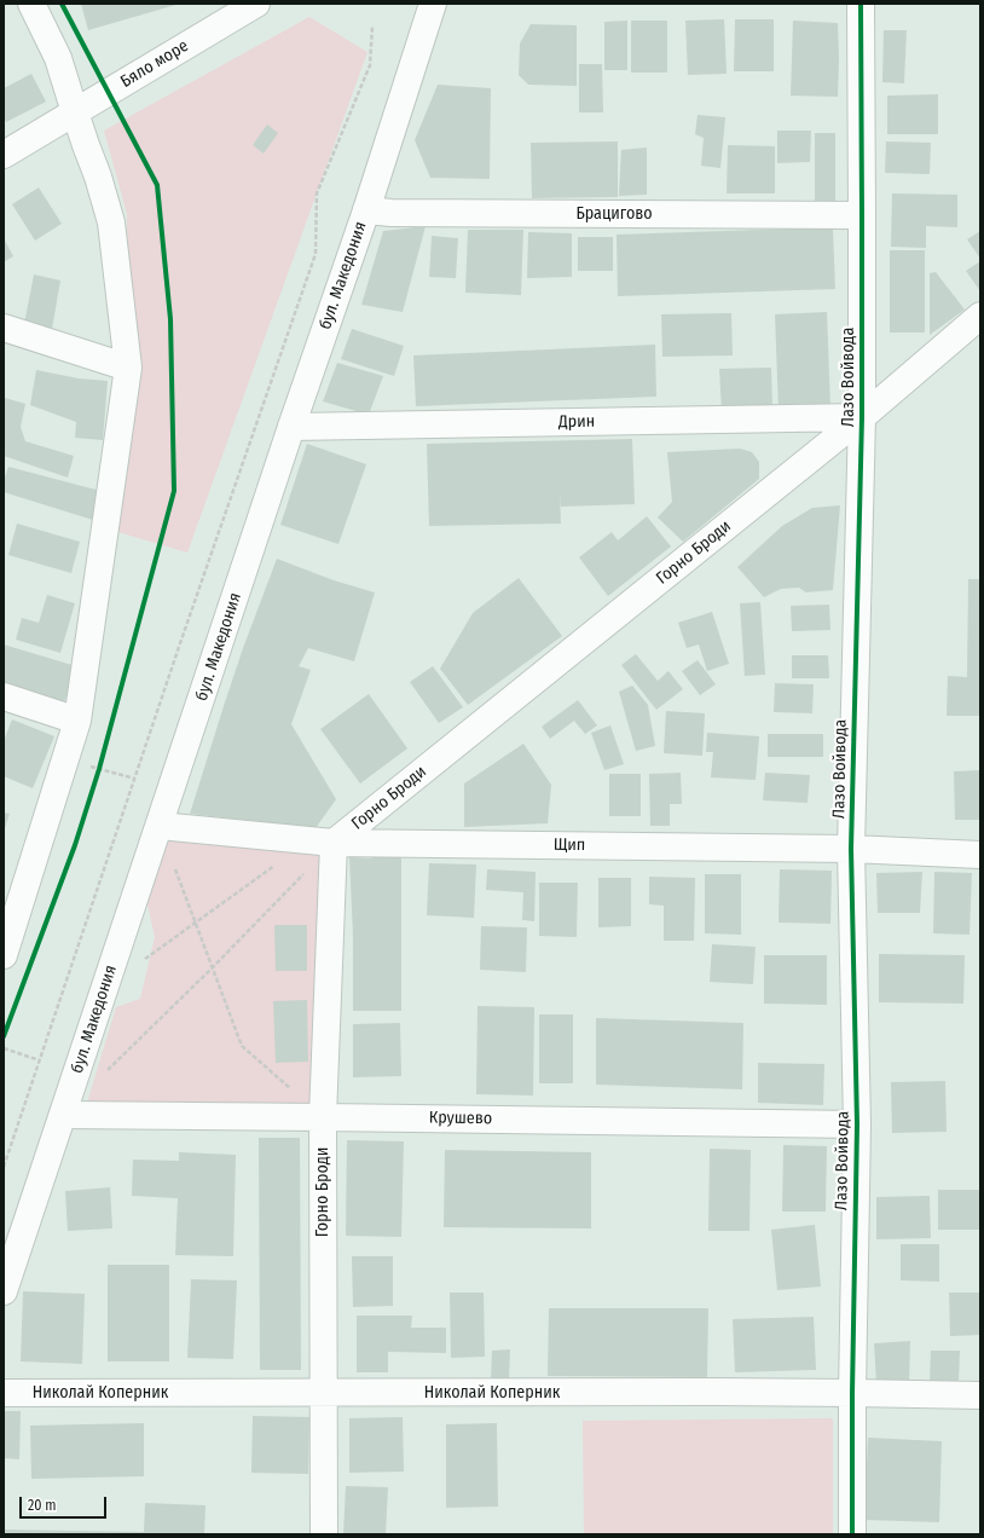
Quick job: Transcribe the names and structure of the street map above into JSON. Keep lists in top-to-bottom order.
{
  "streets": {
    "street": [
      "Бяло море",
      "Брацигово",
      "бул. Македония",
      "Лазо Войвода",
      "Дрин",
      "Горно Броди",
      "Щип",
      "Крушево",
      "Николай Коперник"
    ]
  },
  "crossings": [
    ["Брацигово", "бул. Македония"],
    ["Брацигово", "Лазо Войвода"],
    ["бул. Македония", "Дрин"],
    ["бул. Македония", "Щип"],
    ["бул. Македония", "Крушево"],
    ["Лазо Войвода", "Дрин"],
    ["Лазо Войвода", "Горно Броди"],
    ["Лазо Войвода", "Щип"],
    ["Лазо Войвода", "Крушево"],
    ["Лазо Войвода", "Николай Коперник"],
    ["Дрин", "Горно Броди"],
    ["Горно Броди", "Щип"],
    ["Горно Броди", "Крушево"],
    ["Горно Броди", "Николай Коперник"]
  ],
  "scale_bar": "20 m"
}
